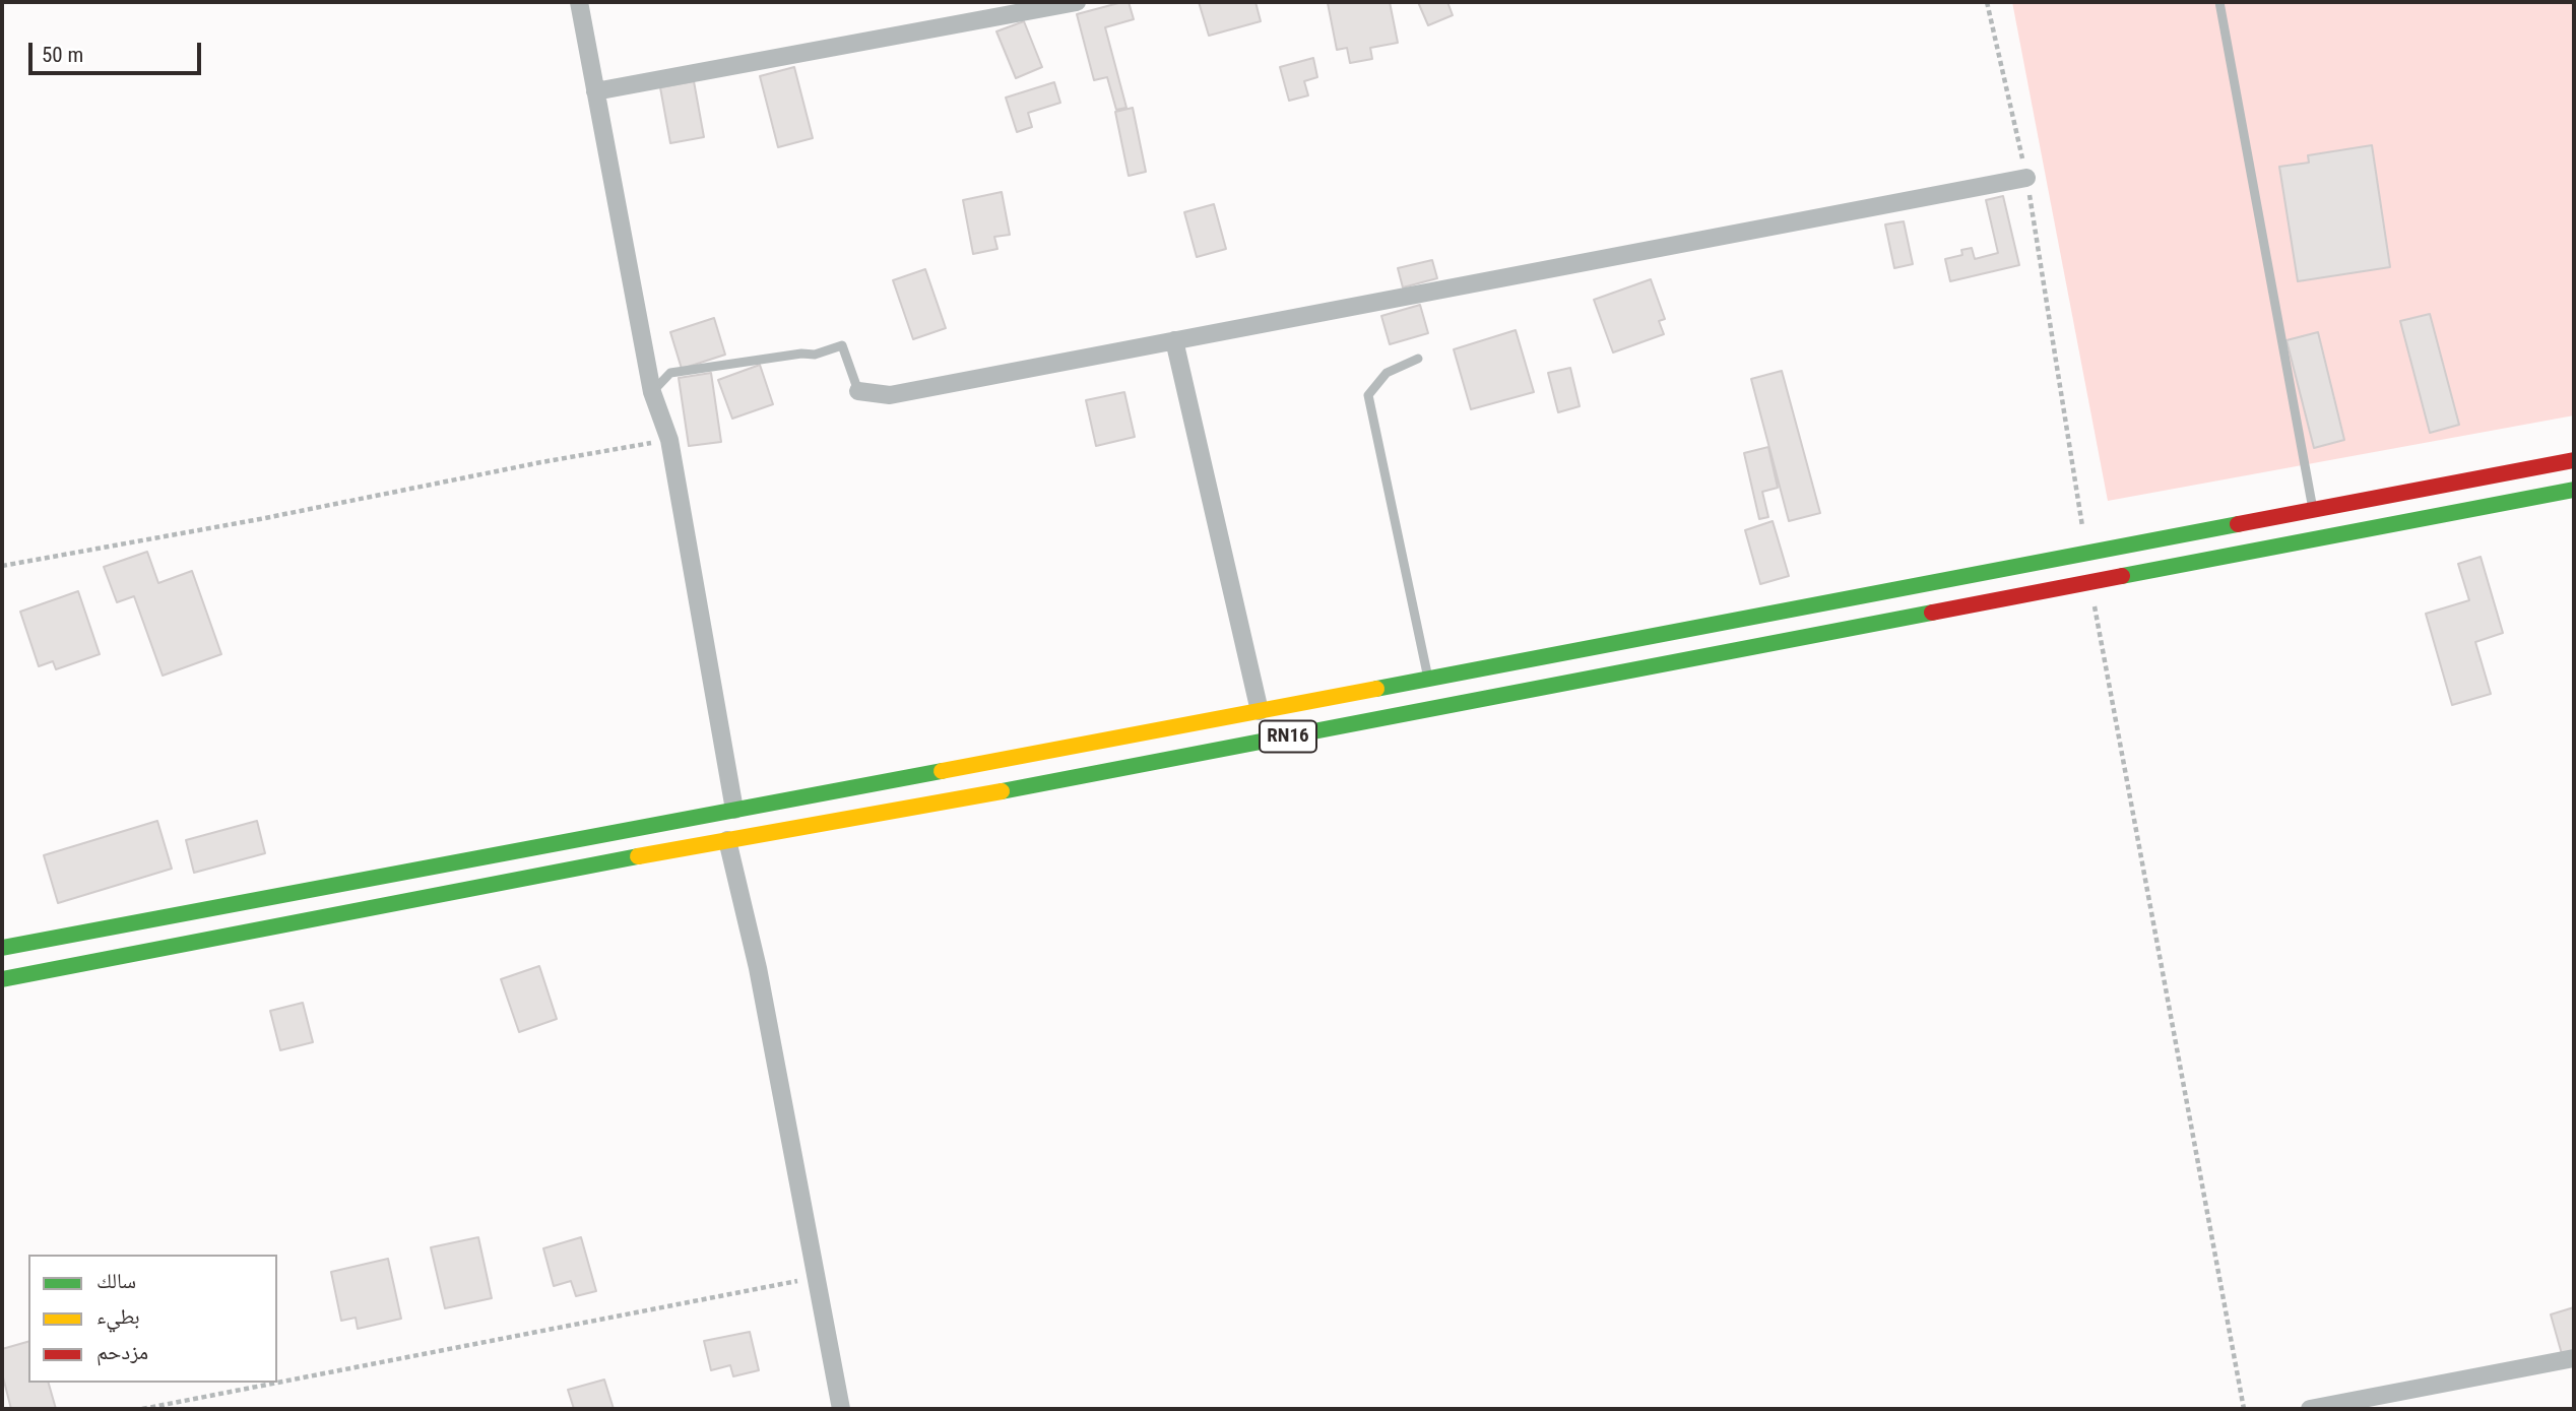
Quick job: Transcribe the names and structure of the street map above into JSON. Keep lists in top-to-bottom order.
{
  "streets": {
    "highway": ["RN16"]
  },
  "legend": ["سالك", "بطيء", "مزدحم"],
  "scale_bar": "50 m"
}
